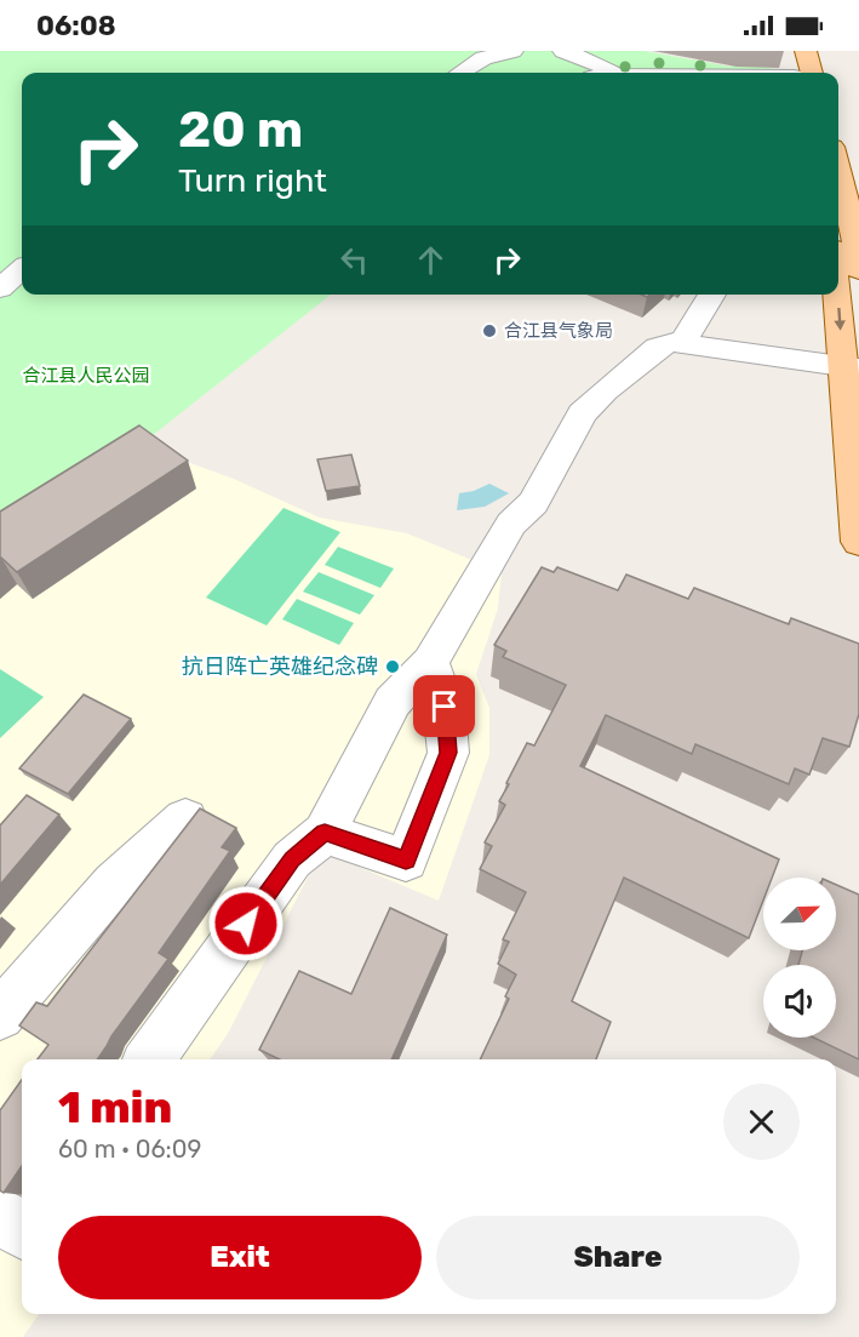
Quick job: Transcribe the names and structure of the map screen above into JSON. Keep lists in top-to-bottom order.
{
  "parks": ["合江县人民公园"],
  "places": ["合江县气象局", "抗日阵亡英雄纪念碑"],
  "north": "top right",
  "page": {
    "status": "06:08",
    "turn": ["20 m", "Turn right"],
    "heading": ["1 min", "60 m · 06:09"],
    "buttons": ["Exit", "Share"]
  }
}
